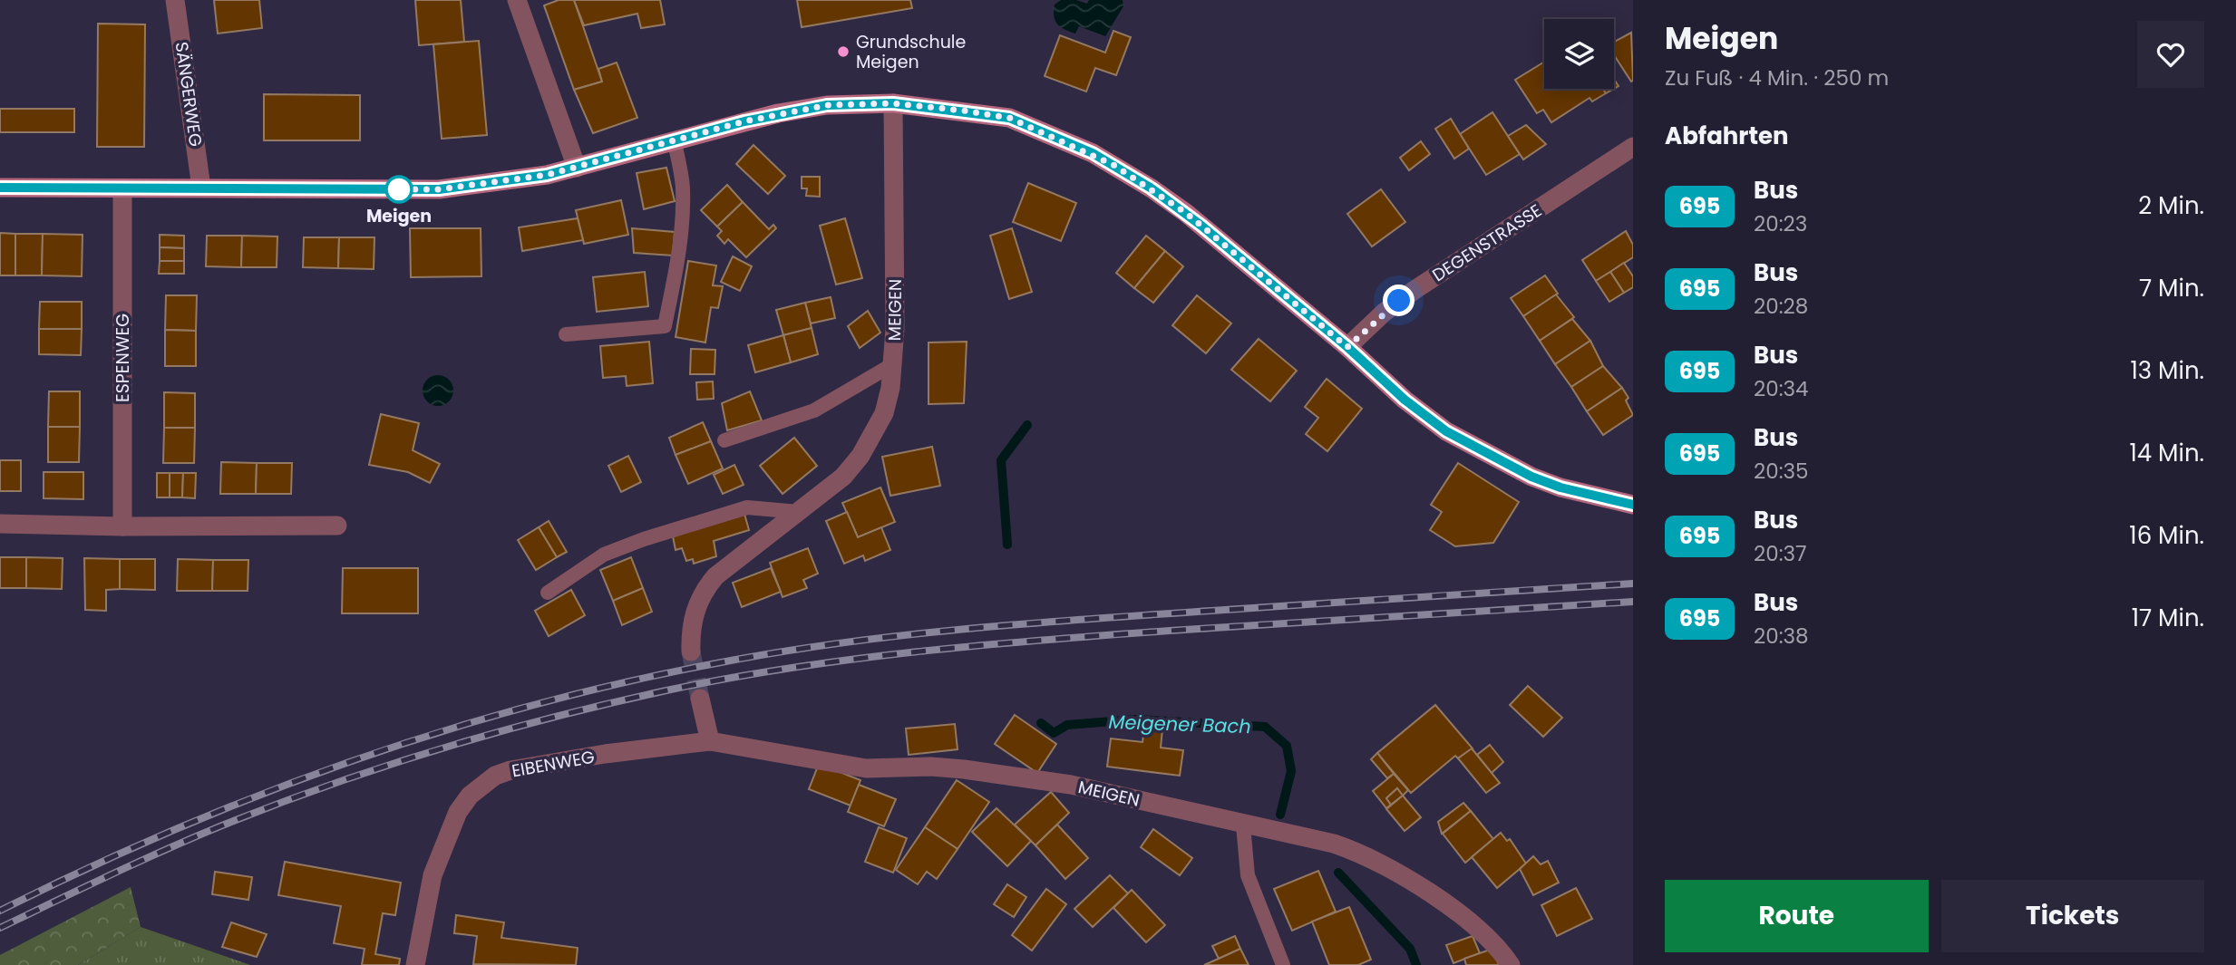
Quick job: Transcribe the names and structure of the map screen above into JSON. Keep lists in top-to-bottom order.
{
  "streets": {
    "street": [
      "SÄNGERWEG",
      "DEGENSTRASSE",
      "MEIGEN",
      "ESPENWEG",
      "EIBENWEG"
    ]
  },
  "crossings": [
    ["MEIGEN", "EIBENWEG"]
  ],
  "water": ["Meigener Bach"],
  "places": ["Grundschule Meigen", "Meigen"],
  "lines": ["bus line 695"],
  "page": {
    "heading": [
      ["Meigen", "Zu Fuß · 4 Min. · 250 m"],
      "Abfahrten"
    ],
    "list": [
      {
        "mark": "695",
        "name": "Bus",
        "note": "20:23",
        "value": "2 Min."
      },
      {
        "mark": "695",
        "name": "Bus",
        "note": "20:28",
        "value": "7 Min."
      },
      {
        "mark": "695",
        "name": "Bus",
        "note": "20:34",
        "value": "13 Min."
      },
      {
        "mark": "695",
        "name": "Bus",
        "note": "20:35",
        "value": "14 Min."
      },
      {
        "mark": "695",
        "name": "Bus",
        "note": "20:37",
        "value": "16 Min."
      },
      {
        "mark": "695",
        "name": "Bus",
        "note": "20:38",
        "value": "17 Min."
      }
    ],
    "buttons": ["Route", "Tickets"]
  }
}
